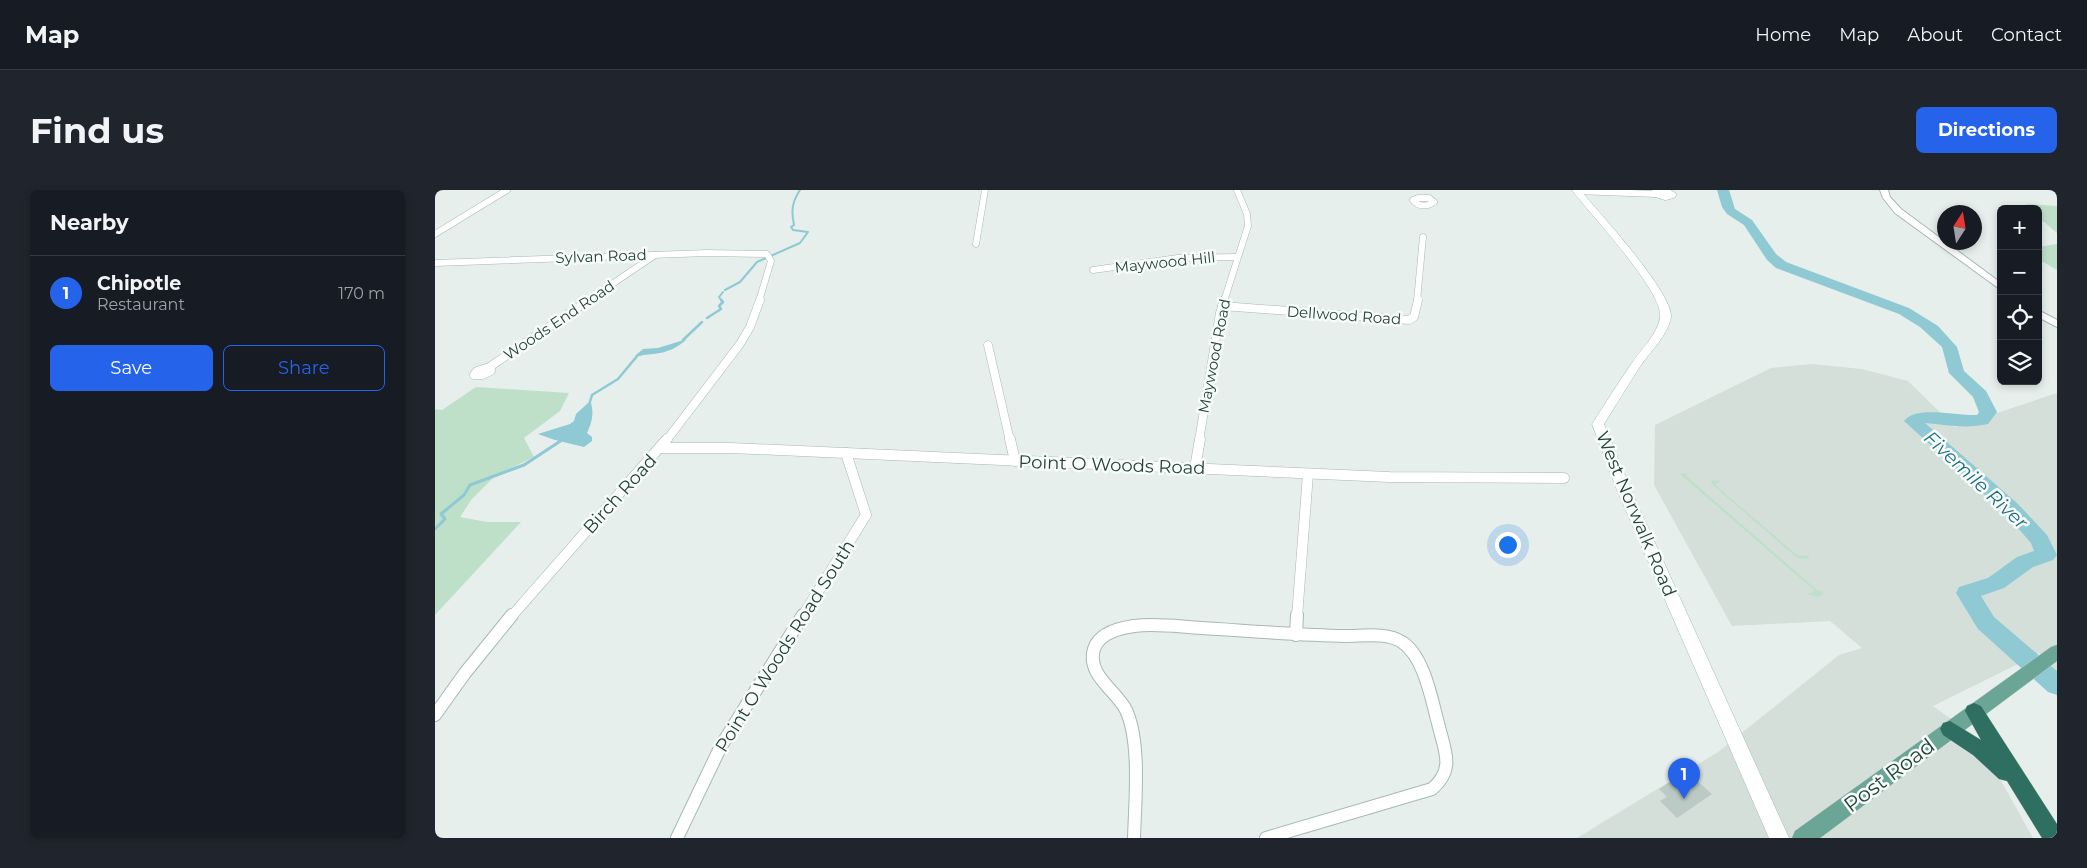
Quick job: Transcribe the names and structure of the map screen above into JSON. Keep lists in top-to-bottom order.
{
  "streets": {
    "main road": ["West Norwalk Road", "Post Road"],
    "street": [
      "Sylvan Road",
      "Maywood Hill",
      "Dellwood Road",
      "Woods End Road",
      "Maywood Road",
      "Point O Woods Road",
      "Birch Road",
      "Point O Woods Road South"
    ]
  },
  "crossings": [
    ["Sylvan Road", "Woods End Road"],
    ["Sylvan Road", "Birch Road"],
    ["Maywood Hill", "Maywood Road"],
    ["Dellwood Road", "Maywood Road"],
    ["Maywood Road", "Point O Woods Road"],
    ["Point O Woods Road", "Birch Road"],
    ["Point O Woods Road", "Point O Woods Road South"]
  ],
  "water": ["Fivemile River"],
  "north": "top",
  "page": {
    "header": "Map",
    "nav": [
      "Home",
      "Map",
      "About",
      "Contact"
    ],
    "buttons": [
      "Directions",
      ["Save", "Share"]
    ],
    "title": "Find us",
    "heading": "Nearby",
    "map_buttons": ["+", "−"],
    "list": [
      {
        "mark": "1",
        "name": "Chipotle",
        "note": "Restaurant",
        "value": "170 m"
      }
    ],
    "pins": "1"
  }
}
